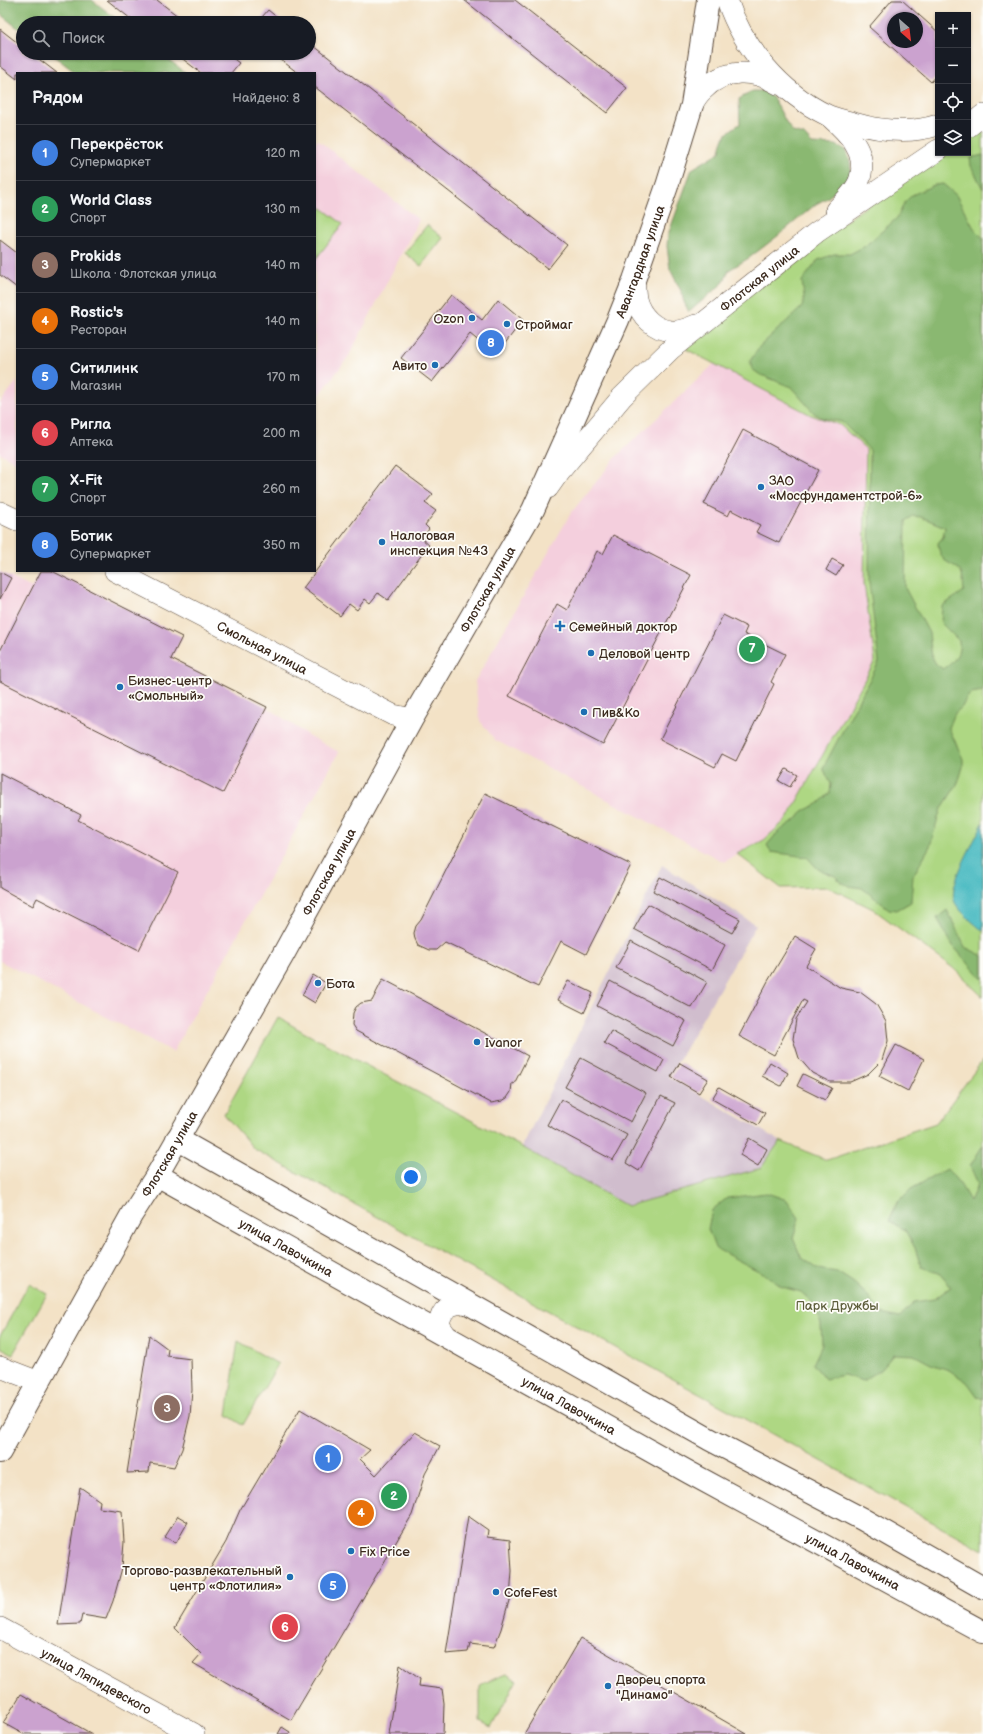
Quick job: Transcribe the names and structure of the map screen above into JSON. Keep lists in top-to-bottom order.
{
  "streets": {
    "main road": ["Авангардная улица", "Флотская улица", "улица Лавочкина"],
    "street": ["Смольная улица", "улица Ляпидевского"]
  },
  "crossings": [
    ["Авангардная улица", "Флотская улица"],
    ["Флотская улица", "Смольная улица"],
    ["Флотская улица", "улица Лавочкина"]
  ],
  "parks": ["Парк Дружбы"],
  "places": {
    "other": [
      "Ozon",
      "Строймаг",
      "Авито",
      "ЗАО «Мосфундаментстрой-6»",
      "Налоговая инспекция №43",
      "Деловой центр",
      "Бизнес-центр «Смольный»",
      "Пив&Ко",
      "Бота",
      "Ivanor",
      "Fix Price",
      "Торгово-развлекательный центр «Флотилия»",
      "CofeFest",
      "Дворец спорта \"Динамо\""
    ],
    "health": ["Семейный доктор"]
  },
  "north": "bottom right",
  "page": {
    "map_buttons": ["+", "−"],
    "search": "Поиск",
    "heading": ["Рядом", "Найдено: 8"],
    "list": [
      {
        "mark": "1",
        "name": "Перекрёсток",
        "note": "Супермаркет",
        "value": "120 m"
      },
      {
        "mark": "2",
        "name": "World Class",
        "note": "Спорт",
        "value": "130 m"
      },
      {
        "mark": "3",
        "name": "Prokids",
        "note": "Школа · Флотская улица",
        "value": "140 m"
      },
      {
        "mark": "4",
        "name": "Rostic's",
        "note": "Ресторан",
        "value": "140 m"
      },
      {
        "mark": "5",
        "name": "Ситилинк",
        "note": "Магазин",
        "value": "170 m"
      },
      {
        "mark": "6",
        "name": "Ригла",
        "note": "Аптека",
        "value": "200 m"
      },
      {
        "mark": "7",
        "name": "X-Fit",
        "note": "Спорт",
        "value": "260 m"
      },
      {
        "mark": "8",
        "name": "Ботик",
        "note": "Супермаркет",
        "value": "350 m"
      }
    ],
    "pins": [
      "8",
      "7",
      "3",
      "1",
      "2",
      "4",
      "5",
      "6"
    ]
  }
}
